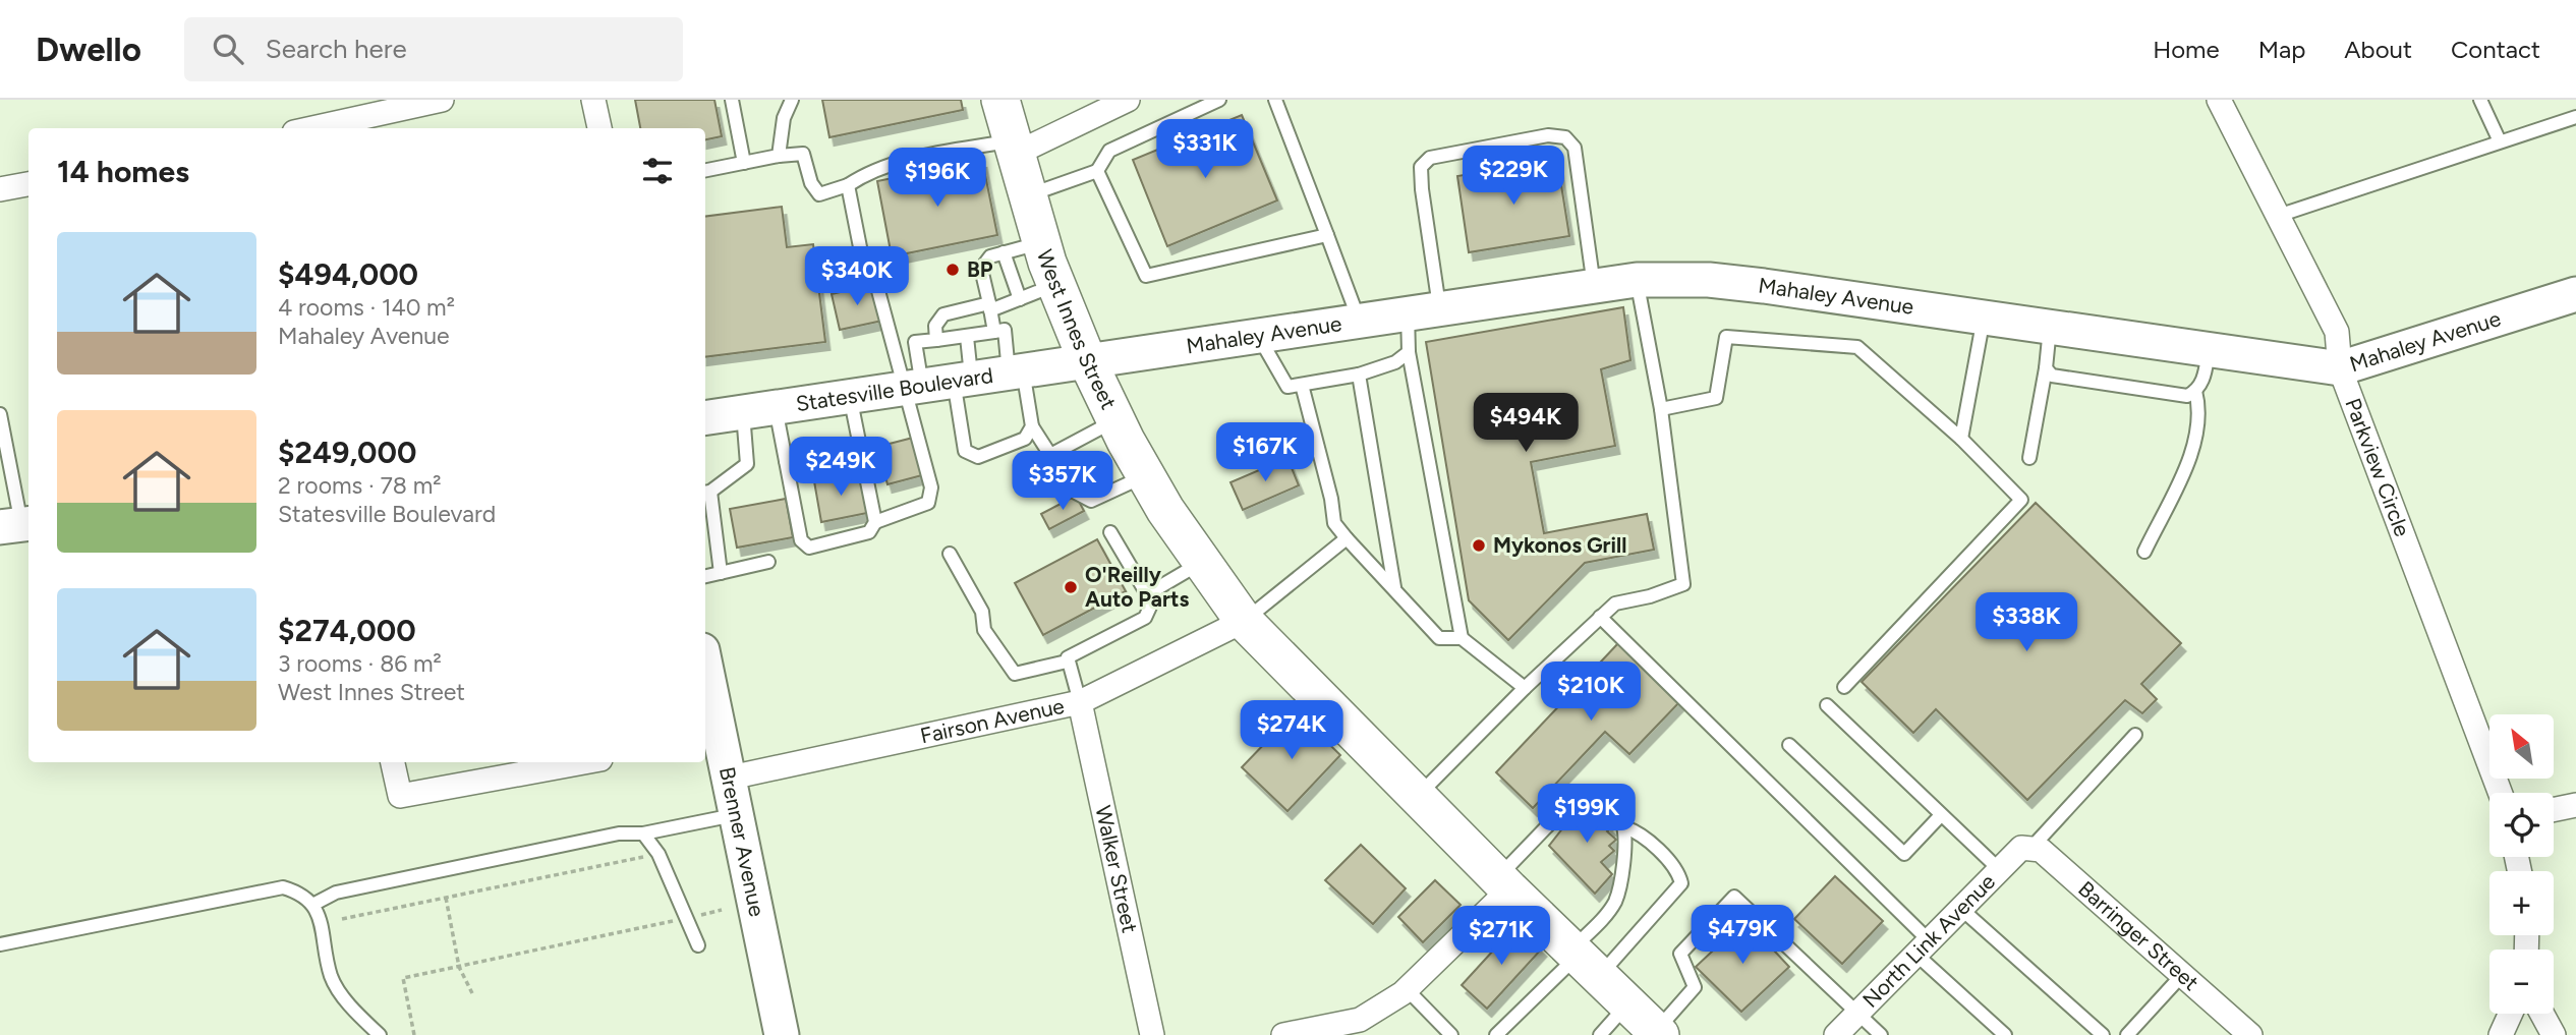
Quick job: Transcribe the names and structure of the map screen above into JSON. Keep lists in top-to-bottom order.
{
  "streets": {
    "main road": ["West Innes Street"],
    "street": [
      "Mahaley Avenue",
      "Statesville Boulevard",
      "Parkview Circle",
      "Fairson Avenue",
      "Brenner Avenue",
      "Walker Street",
      "Barringer Street",
      "North Link Avenue"
    ]
  },
  "crossings": [
    ["Mahaley Avenue", "West Innes Street"],
    ["Mahaley Avenue", "Statesville Boulevard"],
    ["Mahaley Avenue", "Parkview Circle"],
    ["West Innes Street", "Statesville Boulevard"],
    ["West Innes Street", "Fairson Avenue"],
    ["Fairson Avenue", "Brenner Avenue"],
    ["Fairson Avenue", "Walker Street"],
    ["Barringer Street", "North Link Avenue"]
  ],
  "places": ["BP", "Mykonos Grill", "O'Reilly Auto Parts"],
  "north": "top left",
  "page": {
    "header": "Dwello",
    "search": "Search here",
    "nav": [
      "Home",
      "Map",
      "About",
      "Contact"
    ],
    "price": [
      "$331K",
      "$229K",
      "$196K",
      "$340K",
      "$494K",
      "$167K",
      "$249K",
      "$357K",
      "$338K",
      "$210K",
      "$274K",
      "$199K",
      "$479K",
      "$271K"
    ],
    "heading": "14 homes",
    "list": [
      {
        "name": "$494,000",
        "note": "4 rooms · 140 m² · Mahaley Avenue"
      },
      {
        "name": "$249,000",
        "note": "2 rooms · 78 m² · Statesville Boulevard"
      },
      {
        "name": "$274,000",
        "note": "3 rooms · 86 m² · West Innes Street"
      }
    ],
    "map_buttons": ["+", "−"]
  }
}
